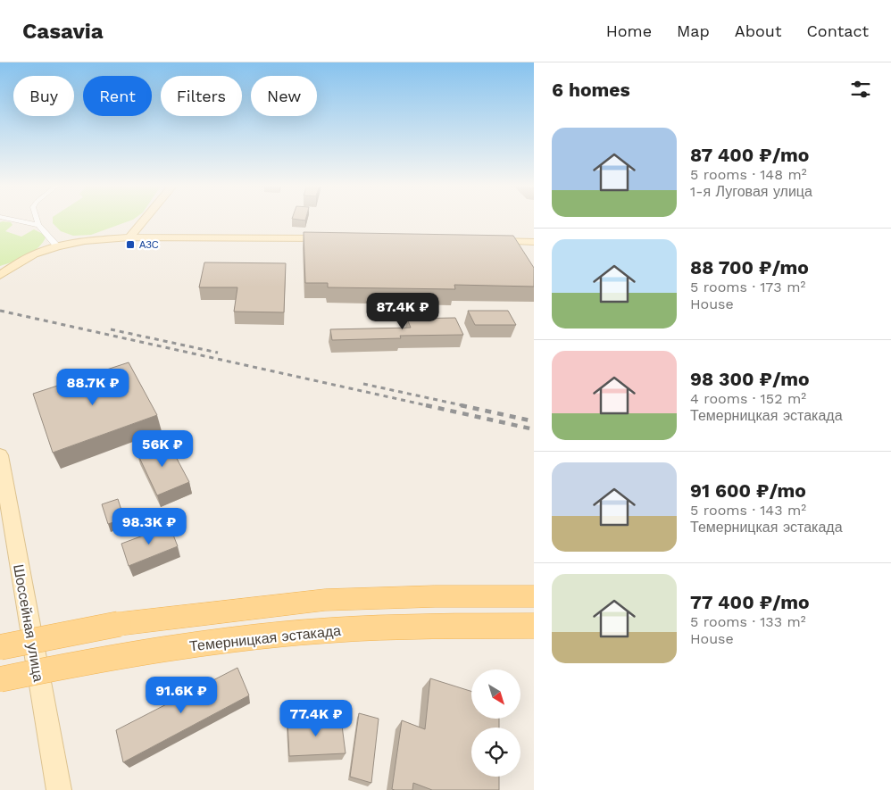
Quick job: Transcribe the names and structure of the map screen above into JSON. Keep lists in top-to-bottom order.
{
  "streets": {
    "main road": ["Шоссейная улица", "Темерницкая эстакада"]
  },
  "places": {
    "transit": ["АЗС"]
  },
  "north": "bottom right",
  "page": {
    "header": "Casavia",
    "nav": [
      "Home",
      "Map",
      "About",
      "Contact"
    ],
    "heading": "6 homes",
    "chip": [
      "Buy",
      "Rent",
      "Filters",
      "New"
    ],
    "list": [
      {
        "name": "87 400 ₽/mo",
        "note": "5 rooms · 148 m² · 1-я Луговая улица"
      },
      {
        "name": "88 700 ₽/mo",
        "note": "5 rooms · 173 m² · House"
      },
      {
        "name": "98 300 ₽/mo",
        "note": "4 rooms · 152 m² · Темерницкая эстакада"
      },
      {
        "name": "91 600 ₽/mo",
        "note": "5 rooms · 143 m² · Темерницкая эстакада"
      },
      {
        "name": "77 400 ₽/mo",
        "note": "5 rooms · 133 m² · House"
      }
    ],
    "price": [
      "87.4K ₽",
      "88.7K ₽",
      "56K ₽",
      "98.3K ₽",
      "91.6K ₽",
      "77.4K ₽"
    ]
  }
}
